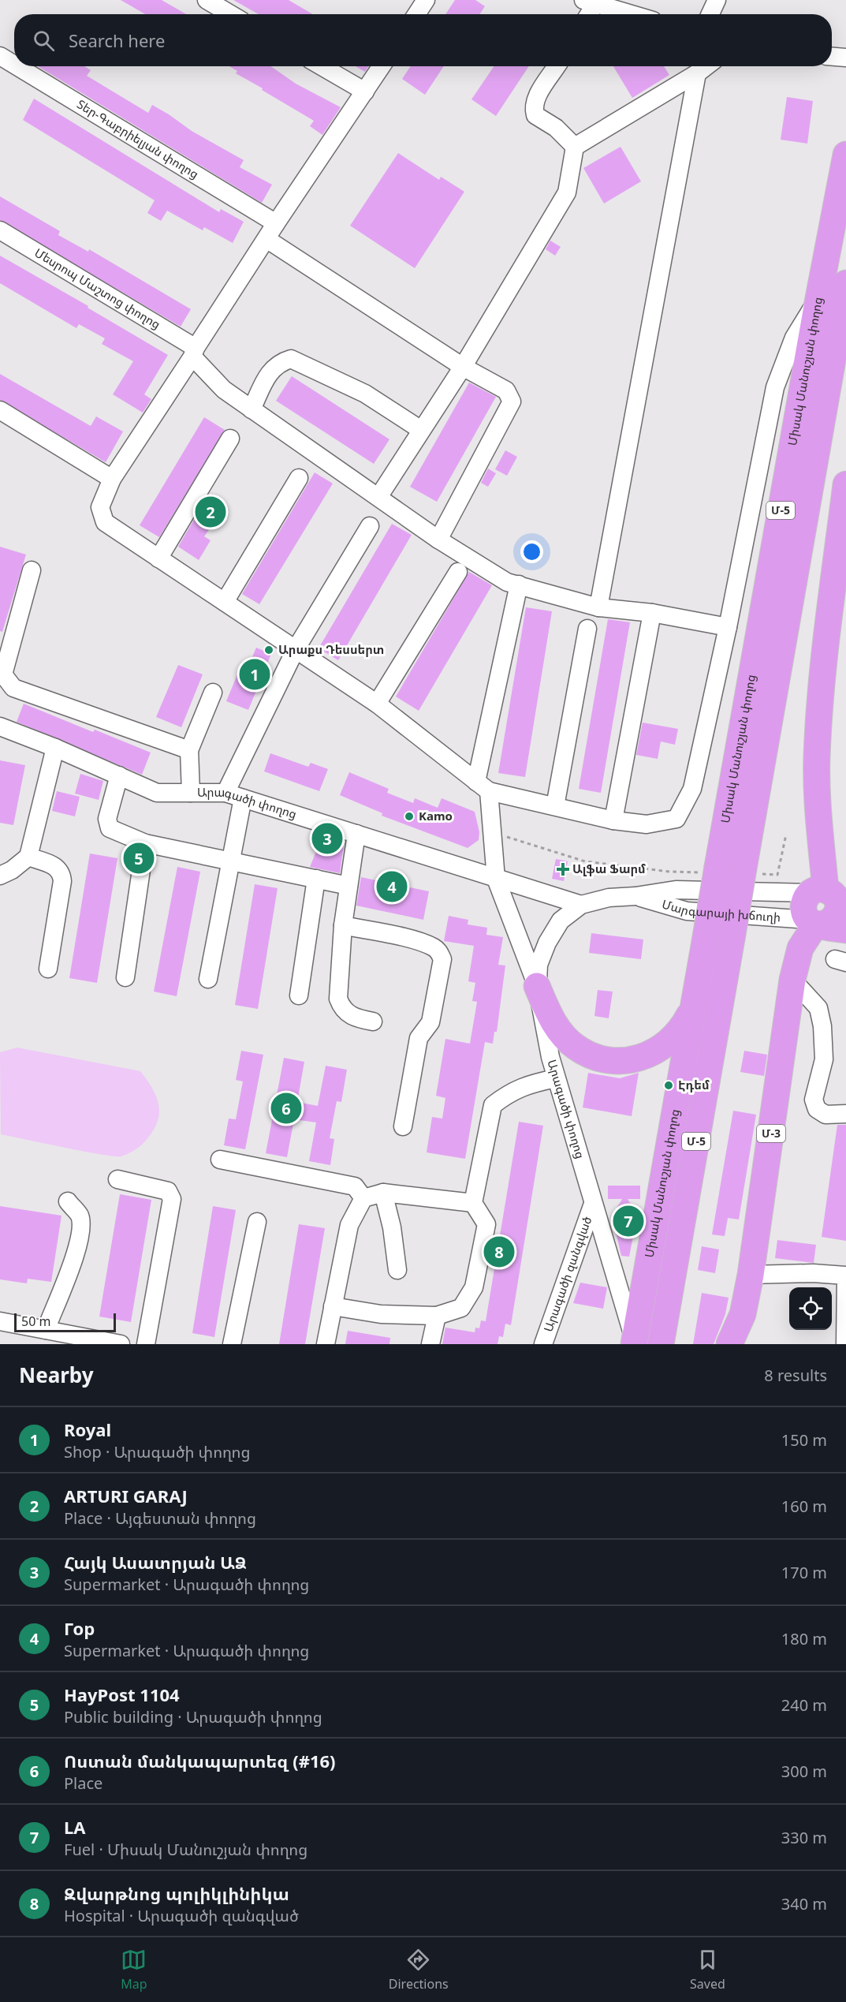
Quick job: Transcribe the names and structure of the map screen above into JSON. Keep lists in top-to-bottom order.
{
  "streets": {
    "highway": [
      "Միսակ Մանուշյան փողոց",
      "Մ-5",
      "Մարգարայի խճուղի",
      "Մ-3"
    ],
    "street": [
      "Տեր-Գաբրիելյան փողոց",
      "Մեսրոպ Մաշտոց փողոց",
      "Արագածի փողոց",
      "Արագածի զանգված"
    ]
  },
  "crossings": [
    ["Միսակ Մանուշյան փողոց", "Արագածի փողոց"],
    ["Արագածի փողոց", "Մարգարայի խճուղի"],
    ["Արագածի փողոց", "Արագածի զանգված"],
    ["Մարգարայի խճուղի", "Մ-3"]
  ],
  "places": {
    "other": ["Արաքս Դեսսերտ", "Kamo", "Էդեմ"],
    "health": ["Ալֆա Ֆարմ"]
  },
  "scale_bar": "50 m",
  "page": {
    "search": "Search here",
    "pins": [
      "2",
      "1",
      "3",
      "5",
      "4",
      "6",
      "7",
      "8"
    ],
    "scale": "50 m",
    "heading": ["Nearby", "8 results"],
    "list": [
      {
        "mark": "1",
        "name": "Royal",
        "note": "Shop · Արագածի փողոց",
        "value": "150 m"
      },
      {
        "mark": "2",
        "name": "ARTURI GARAJ",
        "note": "Place · Այգեստան փողոց",
        "value": "160 m"
      },
      {
        "mark": "3",
        "name": "Հայկ Ասատրյան ԱՁ",
        "note": "Supermarket · Արագածի փողոց",
        "value": "170 m"
      },
      {
        "mark": "4",
        "name": "Гор",
        "note": "Supermarket · Արագածի փողոց",
        "value": "180 m"
      },
      {
        "mark": "5",
        "name": "HayPost 1104",
        "note": "Public building · Արագածի փողոց",
        "value": "240 m"
      },
      {
        "mark": "6",
        "name": "Ոստան մանկապարտեզ (#16)",
        "note": "Place",
        "value": "300 m"
      },
      {
        "mark": "7",
        "name": "LA",
        "note": "Fuel · Միսակ Մանուշյան փողոց",
        "value": "330 m"
      },
      {
        "mark": "8",
        "name": "Զվարթնոց պոլիկլինիկա",
        "note": "Hospital · Արագածի զանգված",
        "value": "340 m"
      }
    ],
    "nav": ["Map", "Directions", "Saved"]
  }
}
